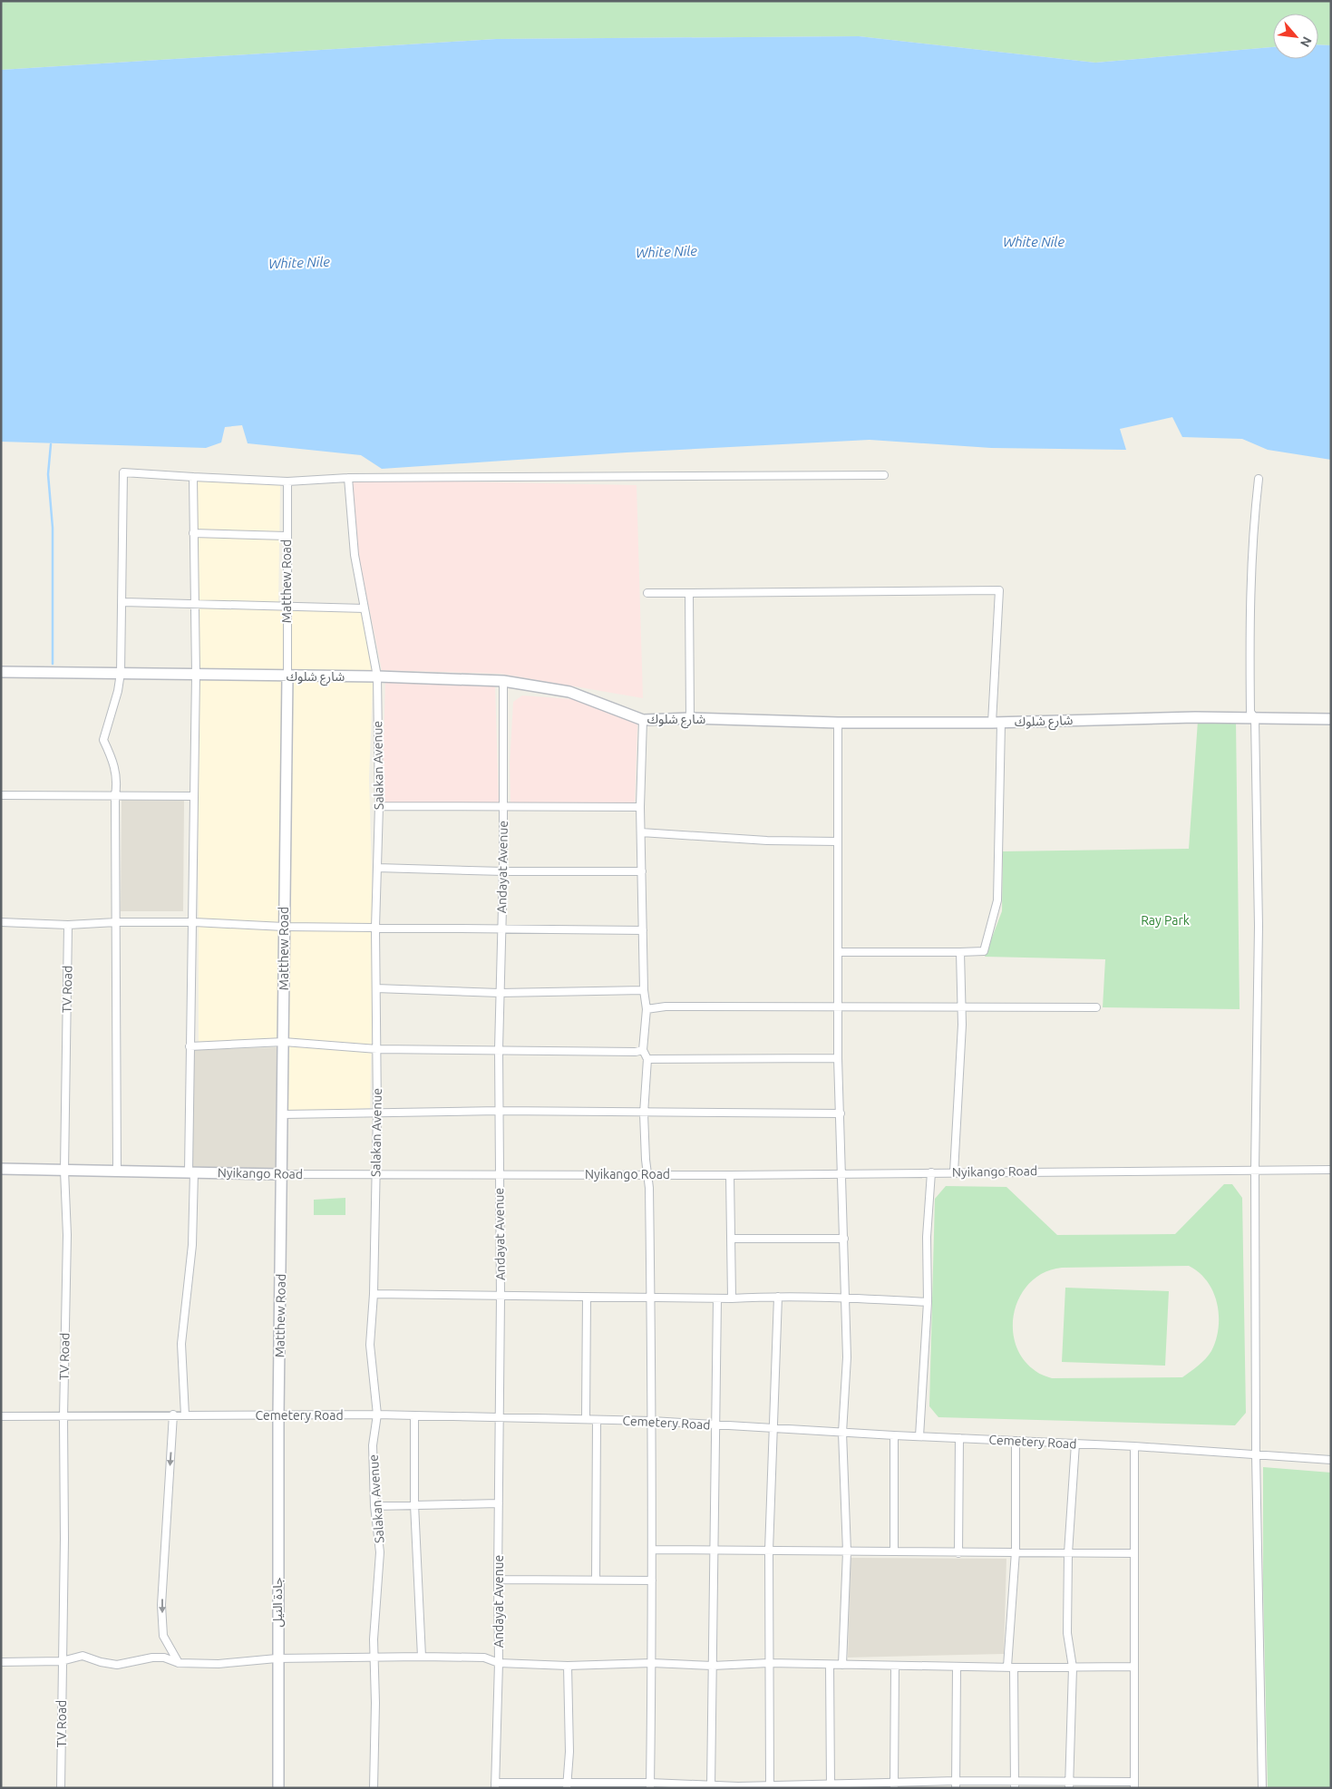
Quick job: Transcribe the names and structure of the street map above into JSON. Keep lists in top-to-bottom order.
{
  "streets": {
    "street": [
      "Matthew Road",
      "شارع شلوك",
      "Salakan Avenue",
      "Andayat Avenue",
      "TV Road",
      "Nyikango Road",
      "Cemetery Road",
      "جادة النيل"
    ]
  },
  "crossings": [
    ["Matthew Road", "شارع شلوك"],
    ["Matthew Road", "Nyikango Road"],
    ["Matthew Road", "Cemetery Road"],
    ["Matthew Road", "جادة النيل"],
    ["شارع شلوك", "Salakan Avenue"],
    ["شارع شلوك", "Andayat Avenue"],
    ["Salakan Avenue", "Nyikango Road"],
    ["Salakan Avenue", "Cemetery Road"],
    ["Andayat Avenue", "Nyikango Road"],
    ["Andayat Avenue", "Cemetery Road"],
    ["TV Road", "Nyikango Road"],
    ["TV Road", "Cemetery Road"],
    ["Cemetery Road", "جادة النيل"]
  ],
  "water": ["White Nile"],
  "parks": ["Ray Park"],
  "north": "bottom right"
}
